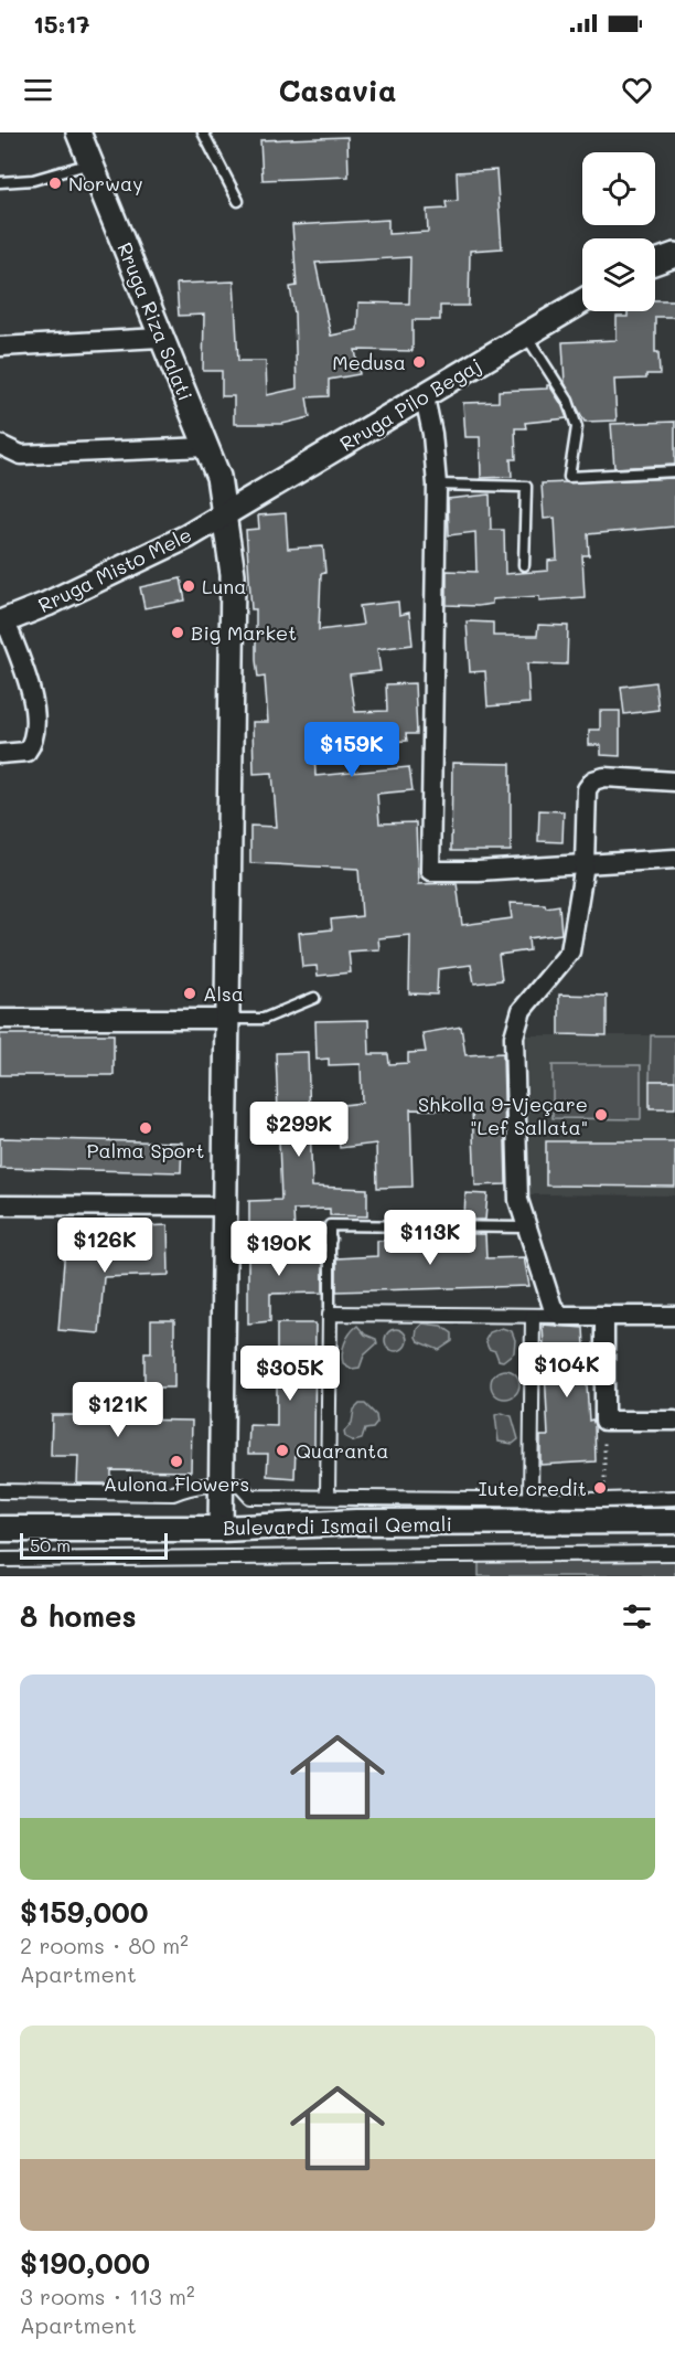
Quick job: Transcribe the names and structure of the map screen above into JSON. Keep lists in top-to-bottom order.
{
  "streets": {
    "main road": ["Bulevardi Ismail Qemali"],
    "street": ["Rruga Riza Salati", "Rruga Pilo Begaj", "Rruga Misto Mele"]
  },
  "crossings": [
    ["Rruga Riza Salati", "Rruga Pilo Begaj"],
    ["Rruga Riza Salati", "Rruga Misto Mele"],
    ["Rruga Riza Salati", "Bulevardi Ismail Qemali"],
    ["Rruga Pilo Begaj", "Rruga Misto Mele"]
  ],
  "places": [
    "Norway",
    "Medusa",
    "Luna",
    "Big Market",
    "Alsa",
    "Shkolla 9-Vjeçare \"Lef Sallata\"",
    "Palma Sport",
    "Quaranta",
    "Aulona Flowers",
    "Iute credit"
  ],
  "scale_bar": "50 m",
  "page": {
    "status": "15:17",
    "header": "Casavia",
    "price": [
      "$159K",
      "$299K",
      "$113K",
      "$126K",
      "$190K",
      "$104K",
      "$305K",
      "$121K"
    ],
    "scale": "50 m",
    "heading": "8 homes",
    "list": [
      {
        "name": "$159,000",
        "note": "2 rooms · 80 m² · Apartment"
      },
      {
        "name": "$190,000",
        "note": "3 rooms · 113 m² · Apartment"
      }
    ]
  }
}
